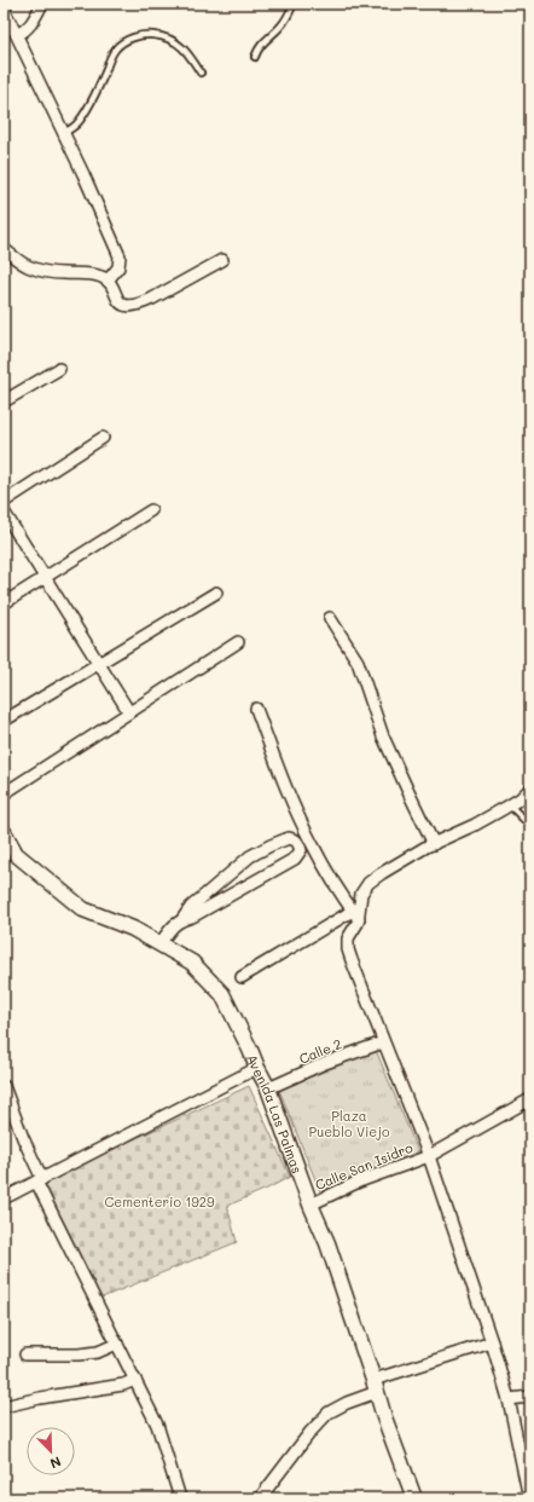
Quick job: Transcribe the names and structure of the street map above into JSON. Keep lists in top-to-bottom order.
{
  "streets": {
    "street": ["Calle 2", "Avenida Las Palmas", "Calle San Isidro"]
  },
  "crossings": [
    ["Calle 2", "Avenida Las Palmas"],
    ["Avenida Las Palmas", "Calle San Isidro"]
  ],
  "parks": ["Plaza Pueblo Viejo", "Cementerio 1929"],
  "north": "bottom right"
}
